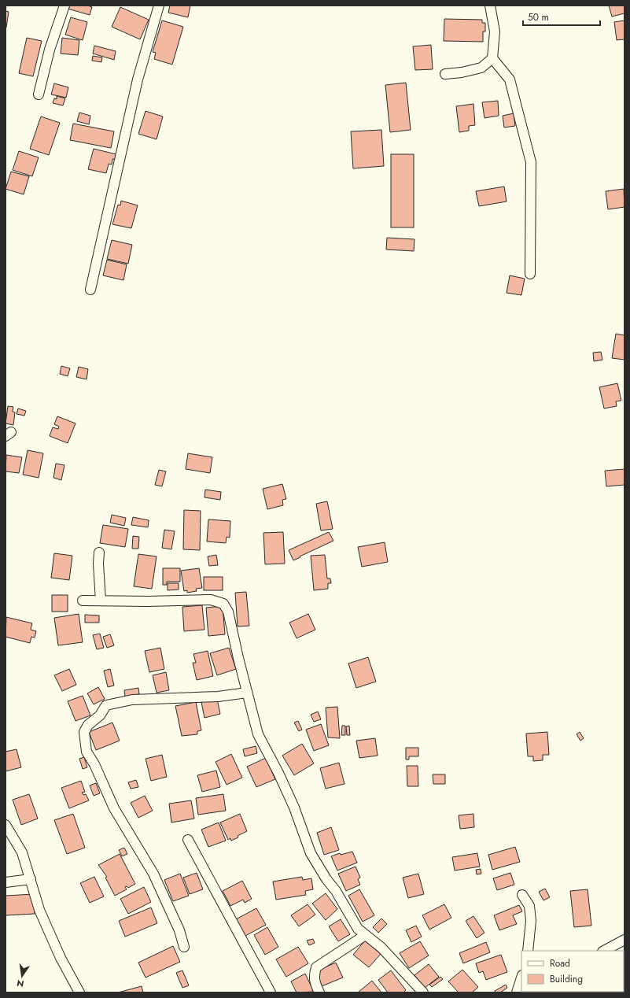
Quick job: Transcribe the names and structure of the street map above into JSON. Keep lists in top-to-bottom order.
{
  "legend": ["Road", "Building"],
  "scale_bar": "50 m",
  "north": "bottom"
}
